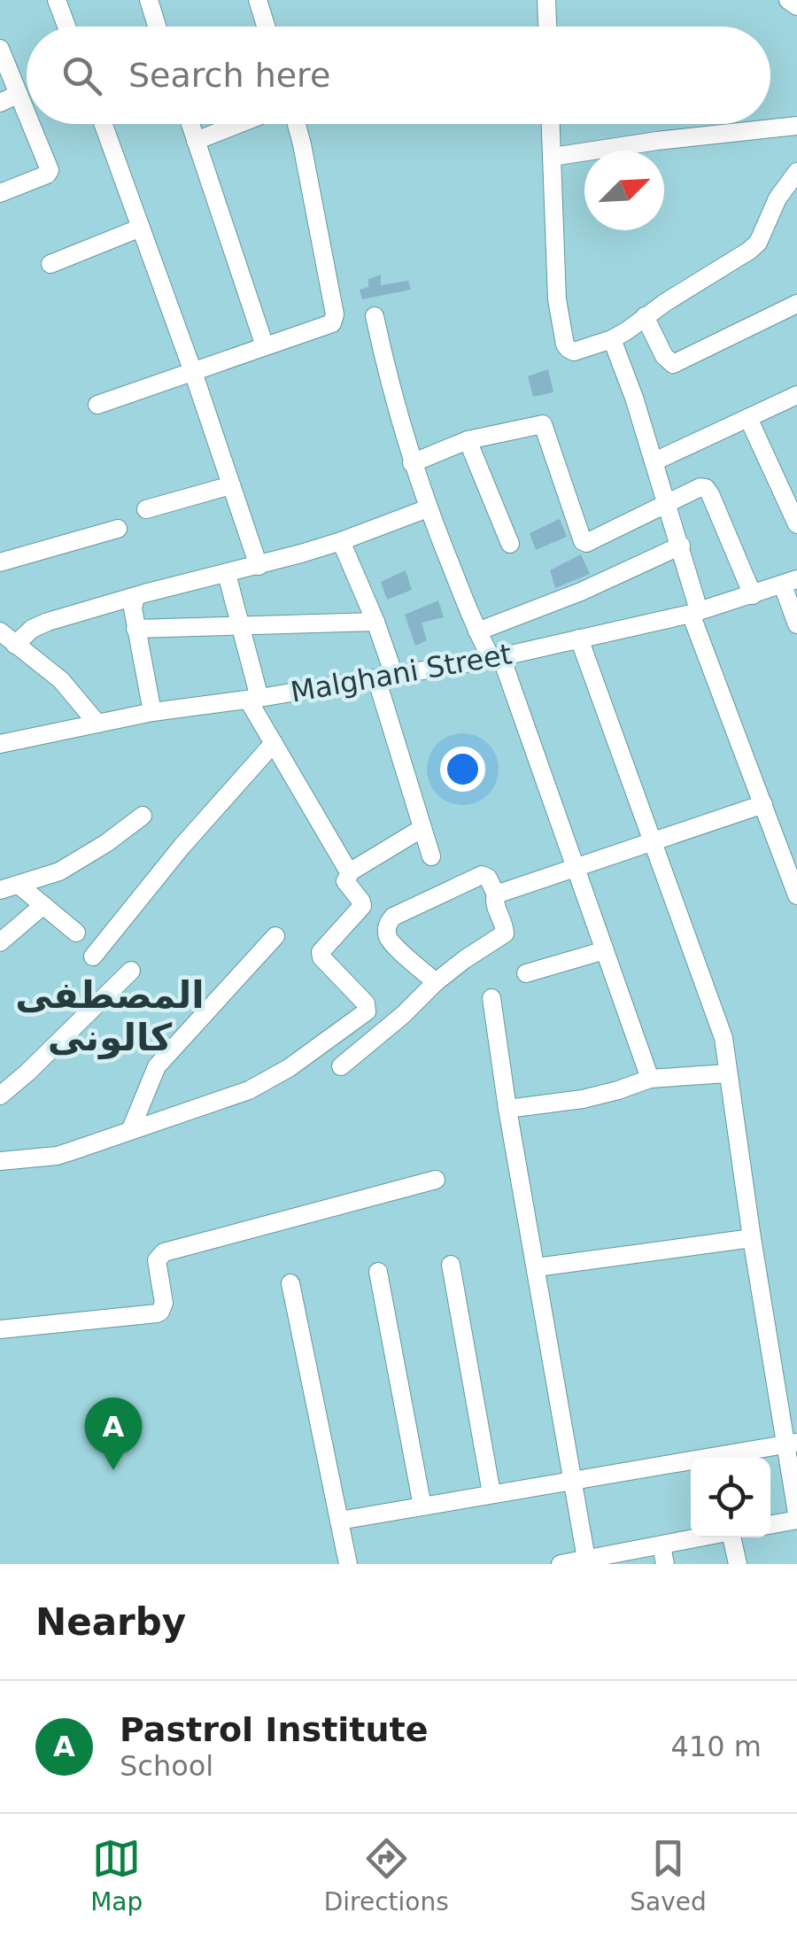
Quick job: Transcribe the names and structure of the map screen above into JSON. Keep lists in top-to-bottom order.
{
  "streets": {
    "street": ["Malghani Street"]
  },
  "districts": ["المصطفی کالونی"],
  "north": "top right",
  "page": {
    "search": "Search here",
    "pins": "A",
    "heading": "Nearby",
    "list": [
      {
        "mark": "A",
        "name": "Pastrol Institute",
        "note": "School",
        "value": "410 m"
      }
    ],
    "nav": ["Map", "Directions", "Saved"]
  }
}
